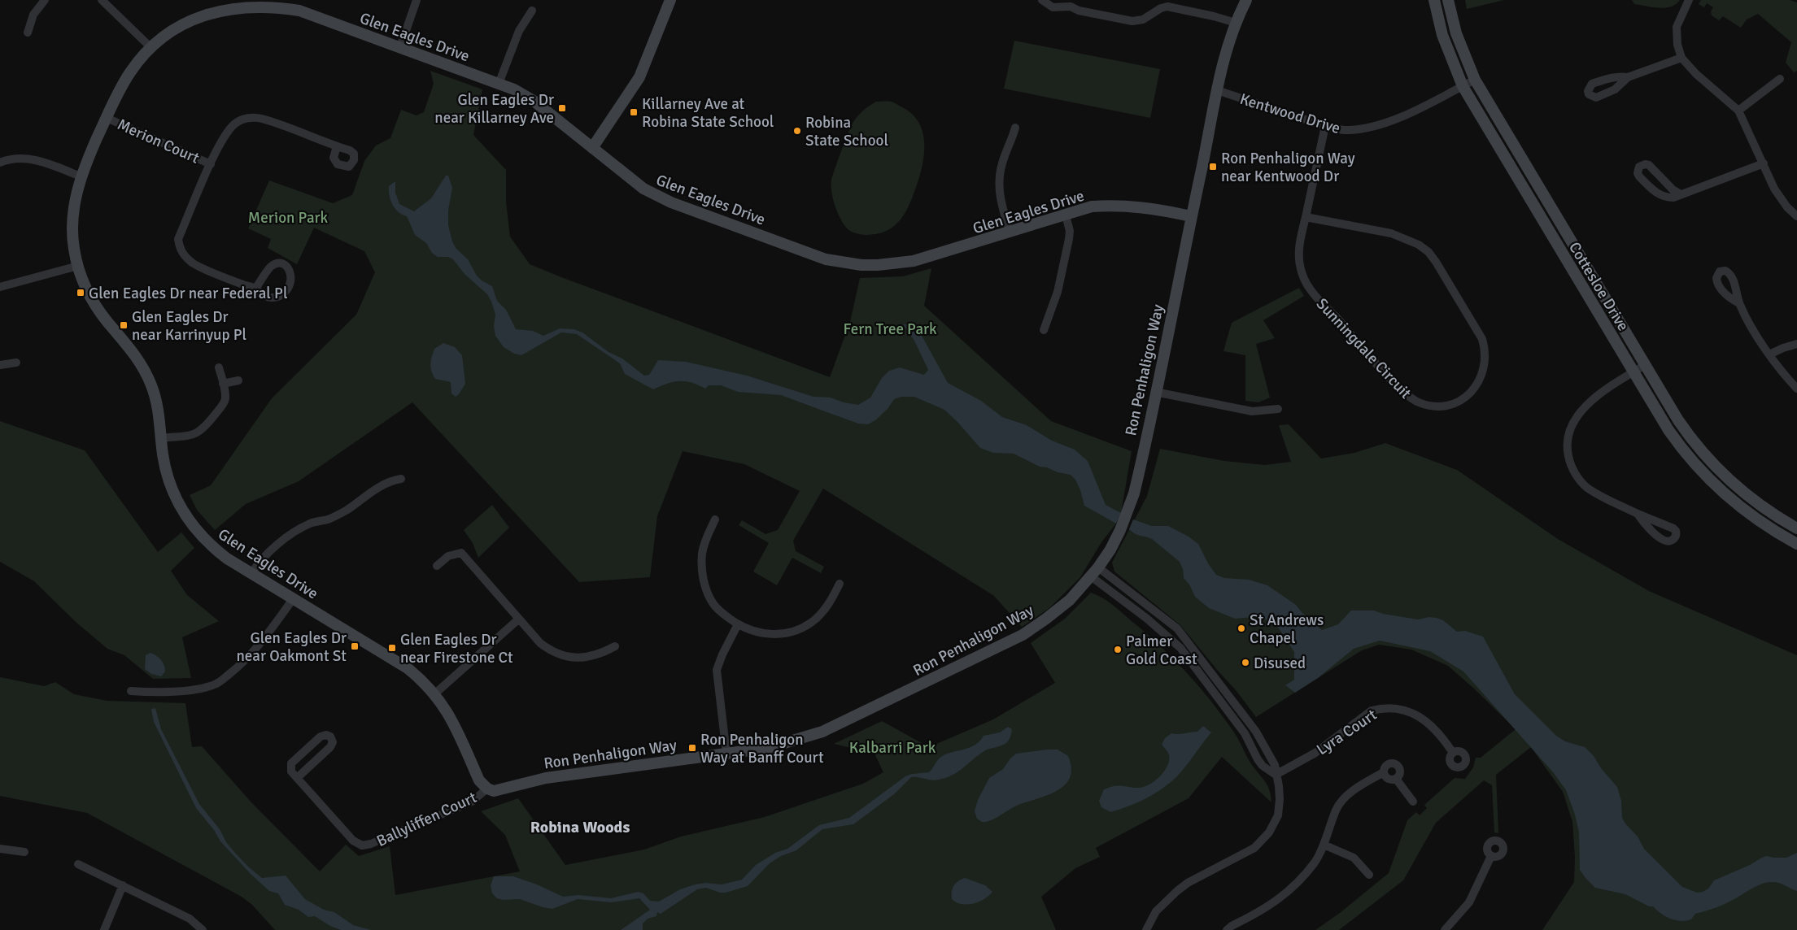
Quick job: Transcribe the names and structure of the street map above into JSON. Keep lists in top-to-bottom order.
{
  "streets": {
    "street": [
      "Glen Eagles Drive",
      "Kentwood Drive",
      "Merion Court",
      "Cottesloe Drive",
      "Sunningdale Circuit",
      "Ron Penhaligon Way",
      "Lyra Court",
      "Ballyliffen Court"
    ]
  },
  "crossings": [
    ["Glen Eagles Drive", "Merion Court"],
    ["Glen Eagles Drive", "Ron Penhaligon Way"],
    ["Glen Eagles Drive", "Ballyliffen Court"],
    ["Kentwood Drive", "Cottesloe Drive"],
    ["Kentwood Drive", "Sunningdale Circuit"],
    ["Kentwood Drive", "Ron Penhaligon Way"],
    ["Ron Penhaligon Way", "Ballyliffen Court"]
  ],
  "districts": ["Robina Woods"],
  "parks": ["Merion Park", "Fern Tree Park", "Kalbarri Park"],
  "places": {
    "transit": [
      "Glen Eagles Dr near Killarney Ave",
      "Killarney Ave at Robina State School",
      "Ron Penhaligon Way near Kentwood Dr",
      "Glen Eagles Dr near Federal Pl",
      "Glen Eagles Dr near Karrinyup Pl",
      "Glen Eagles Dr near Oakmont St",
      "Glen Eagles Dr near Firestone Ct",
      "Ron Penhaligon Way at Banff Court"
    ],
    "other": [
      "Robina State School",
      "St Andrews Chapel",
      "Palmer Gold Coast",
      "Disused"
    ]
  }
}
